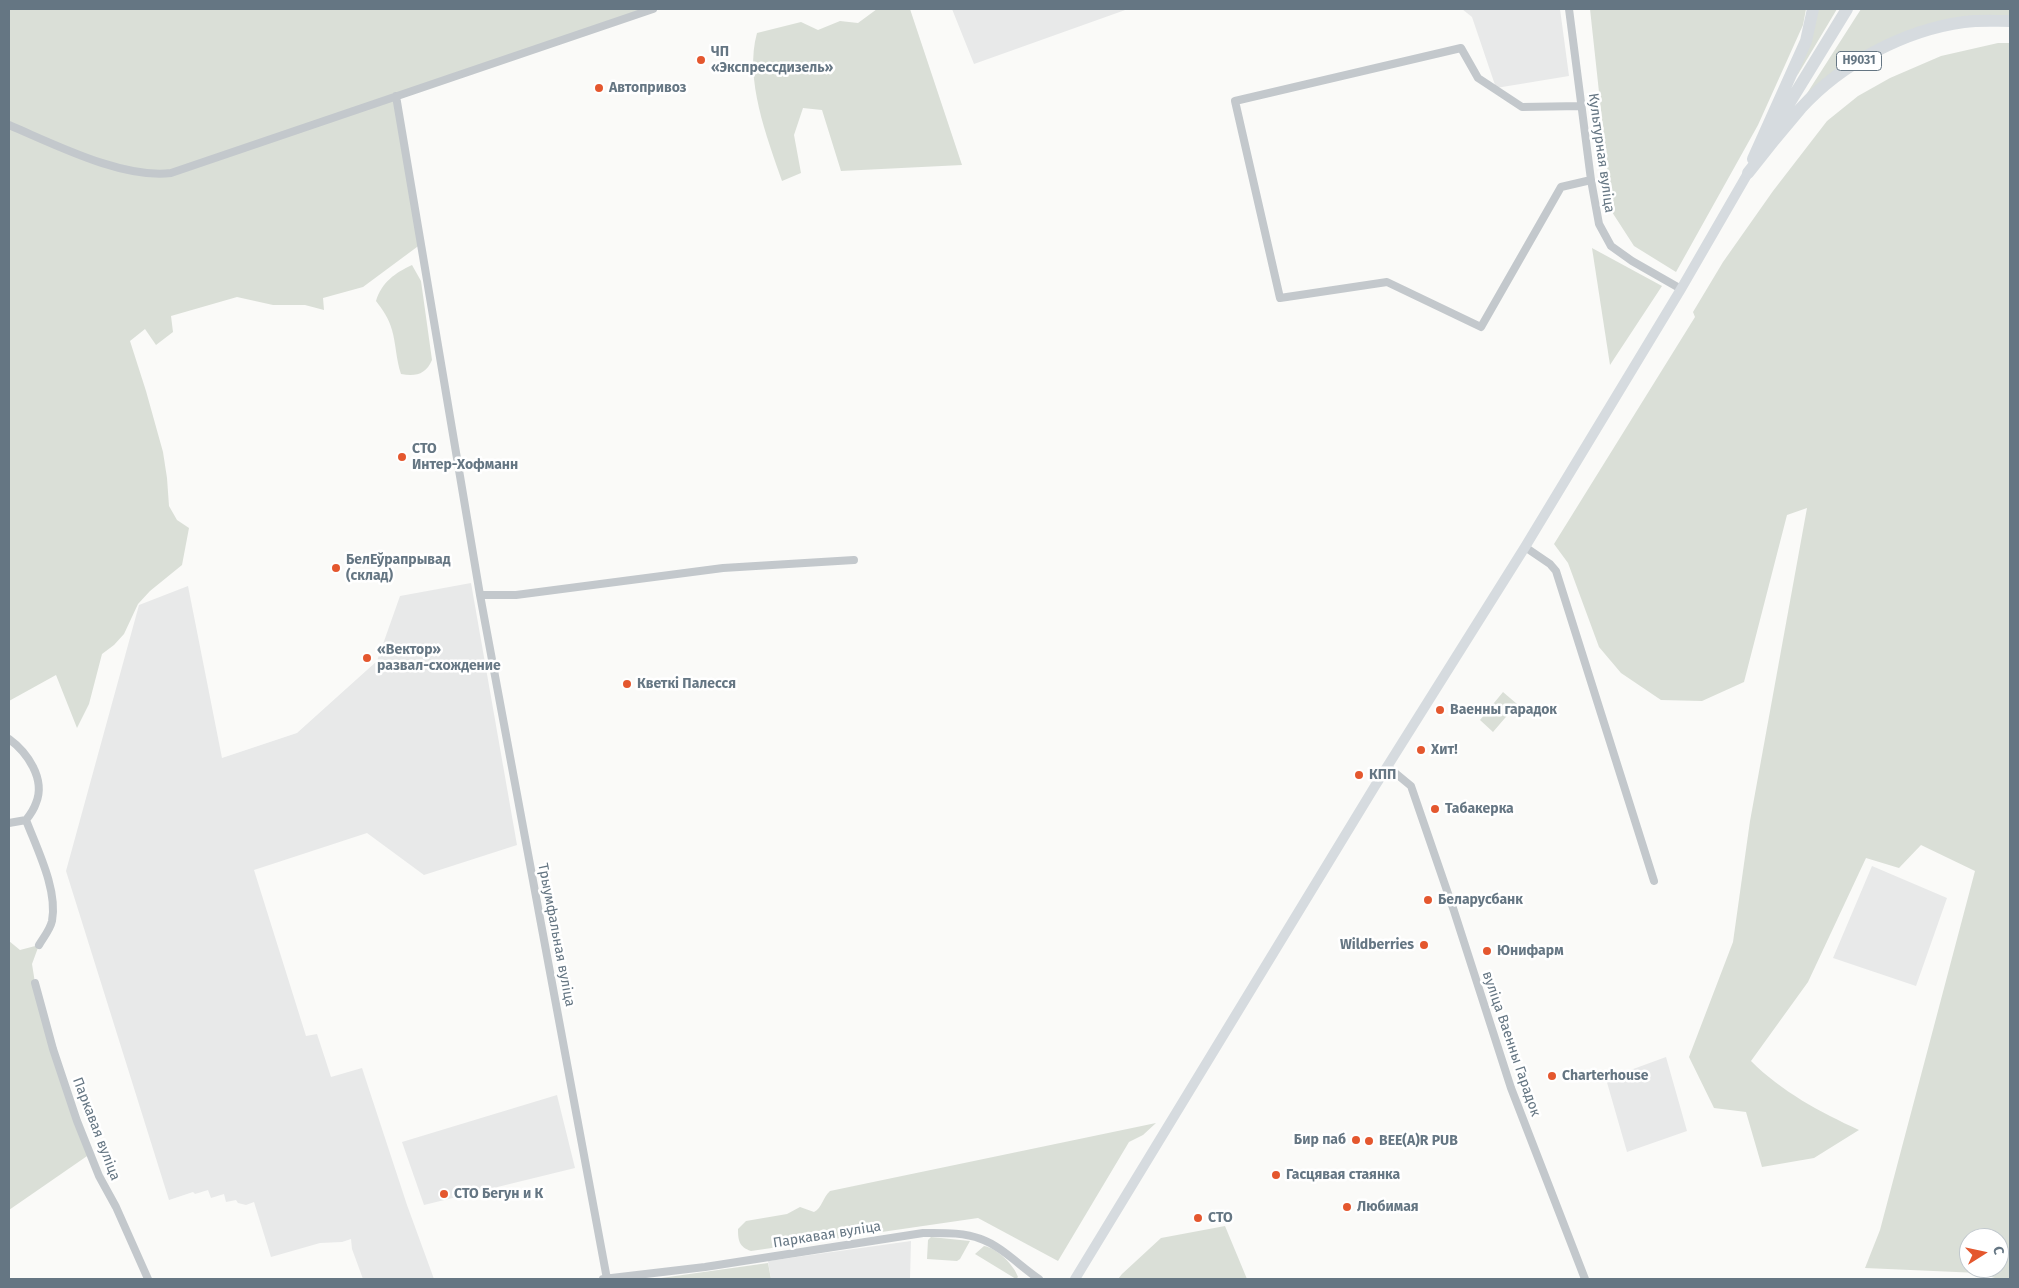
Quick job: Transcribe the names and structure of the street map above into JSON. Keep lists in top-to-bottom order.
{
  "streets": {
    "highway": ["Н9031"],
    "street": [
      "Культурная вуліца",
      "Трыумфальная вуліца",
      "вуліца Ваенны Гарадок",
      "Паркавая вуліца"
    ]
  },
  "crossings": [
    ["Н9031", "Культурная вуліца"],
    ["Н9031", "вуліца Ваенны Гарадок"],
    ["Трыумфальная вуліца", "Паркавая вуліца"]
  ],
  "places": [
    "ЧП «Экспрессдизель»",
    "Автопривоз",
    "СТО Интер-Хофманн",
    "БелЕўрапрывад (склад)",
    "«Вектор» развал-схождение",
    "Кветкі Палесся",
    "Ваенны гарадок",
    "Хит!",
    "КПП",
    "Табакерка",
    "Беларусбанк",
    "Wildberries",
    "Юнифарм",
    "Charterhouse",
    "Бир паб",
    "BEE(A)R PUB",
    "Гасцявая стаянка",
    "СТО Бегун и К",
    "Любимая",
    "СТО"
  ],
  "north": "right"
}
